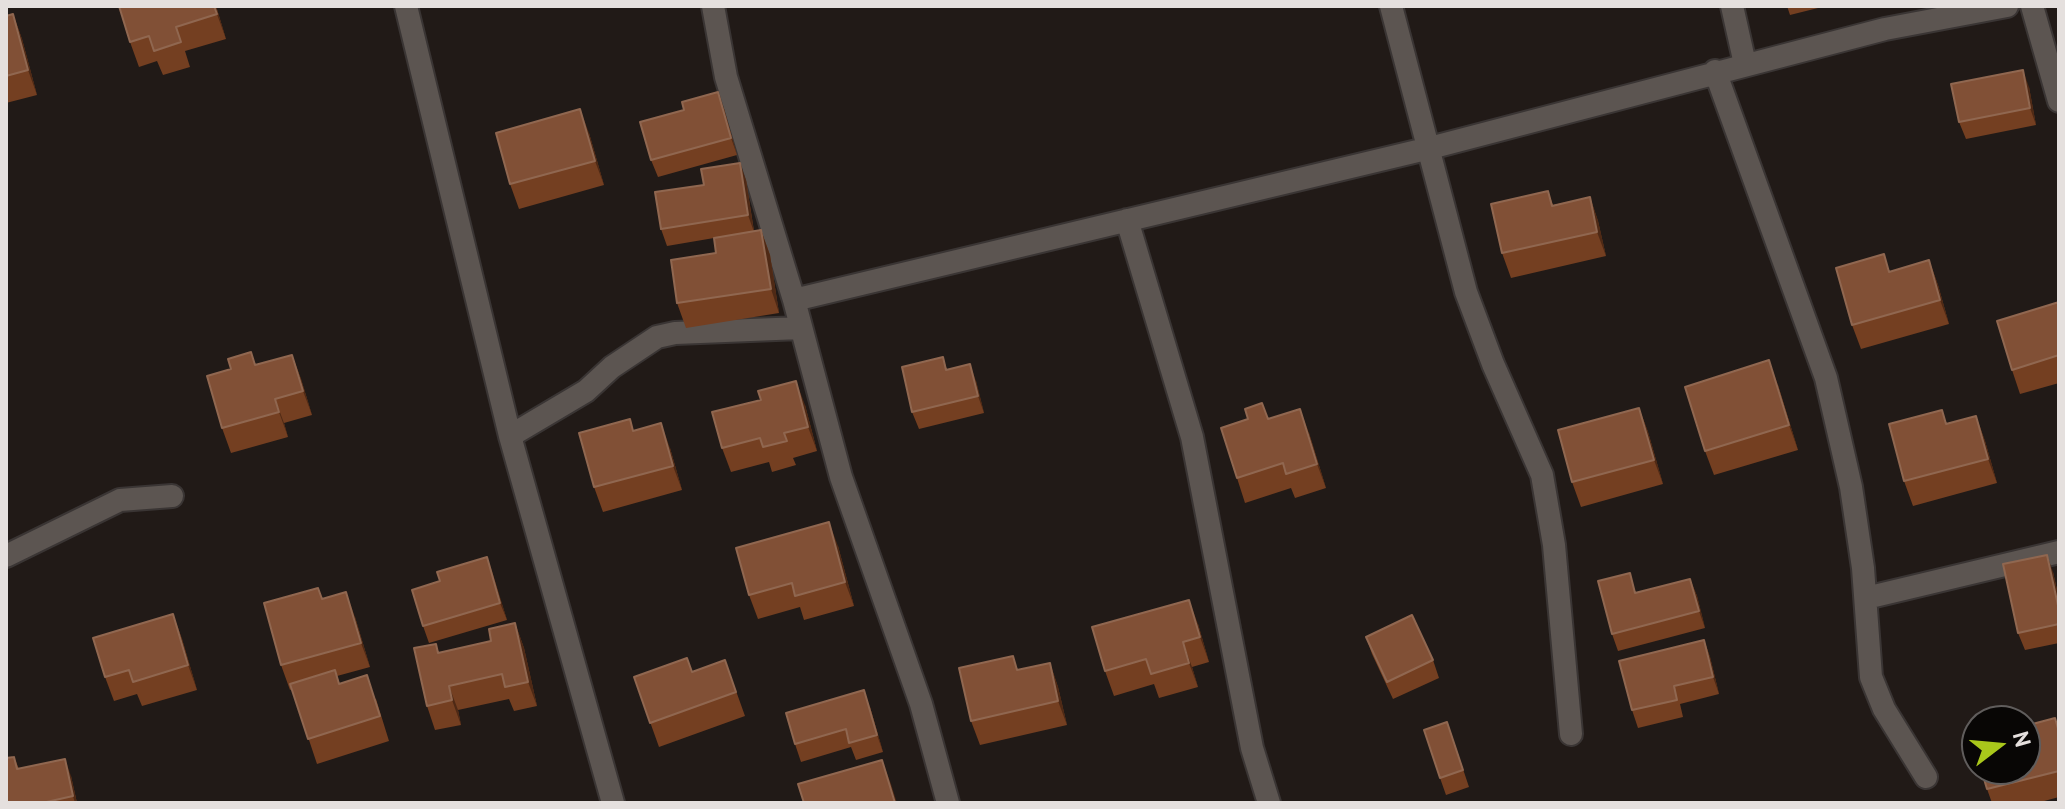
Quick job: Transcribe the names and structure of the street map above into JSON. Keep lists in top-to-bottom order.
{
  "north": "right"
}
